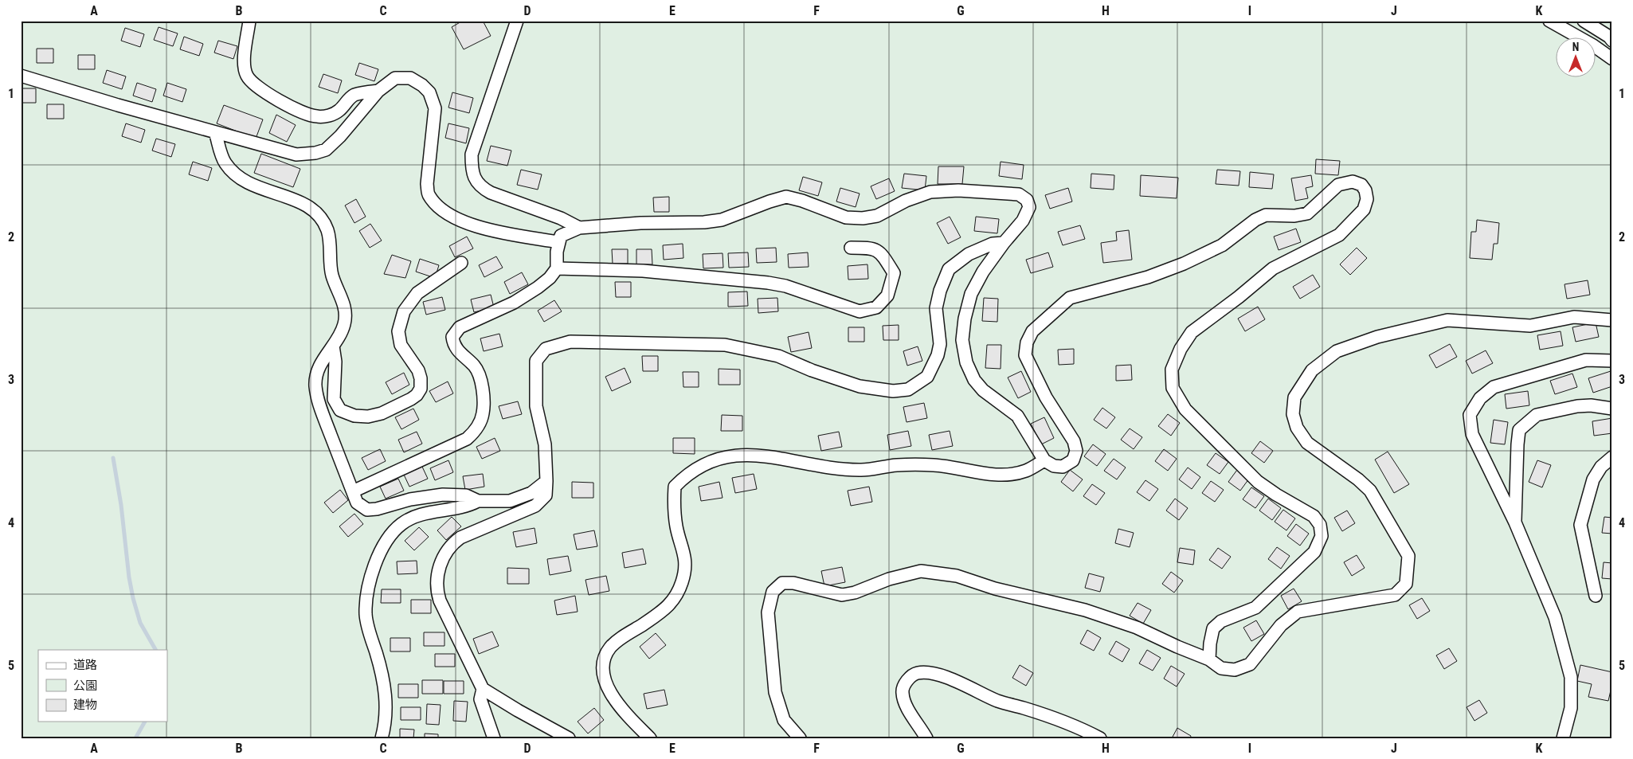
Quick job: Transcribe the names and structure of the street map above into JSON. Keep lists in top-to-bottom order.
{
  "legend": ["道路", "公園", "建物"],
  "north": "top",
  "grid": {
    "columns": [
      "A",
      "B",
      "C",
      "D",
      "E",
      "F",
      "G",
      "H",
      "I",
      "J",
      "K"
    ],
    "rows": [
      "1",
      "2",
      "3",
      "4",
      "5"
    ]
  }
}
